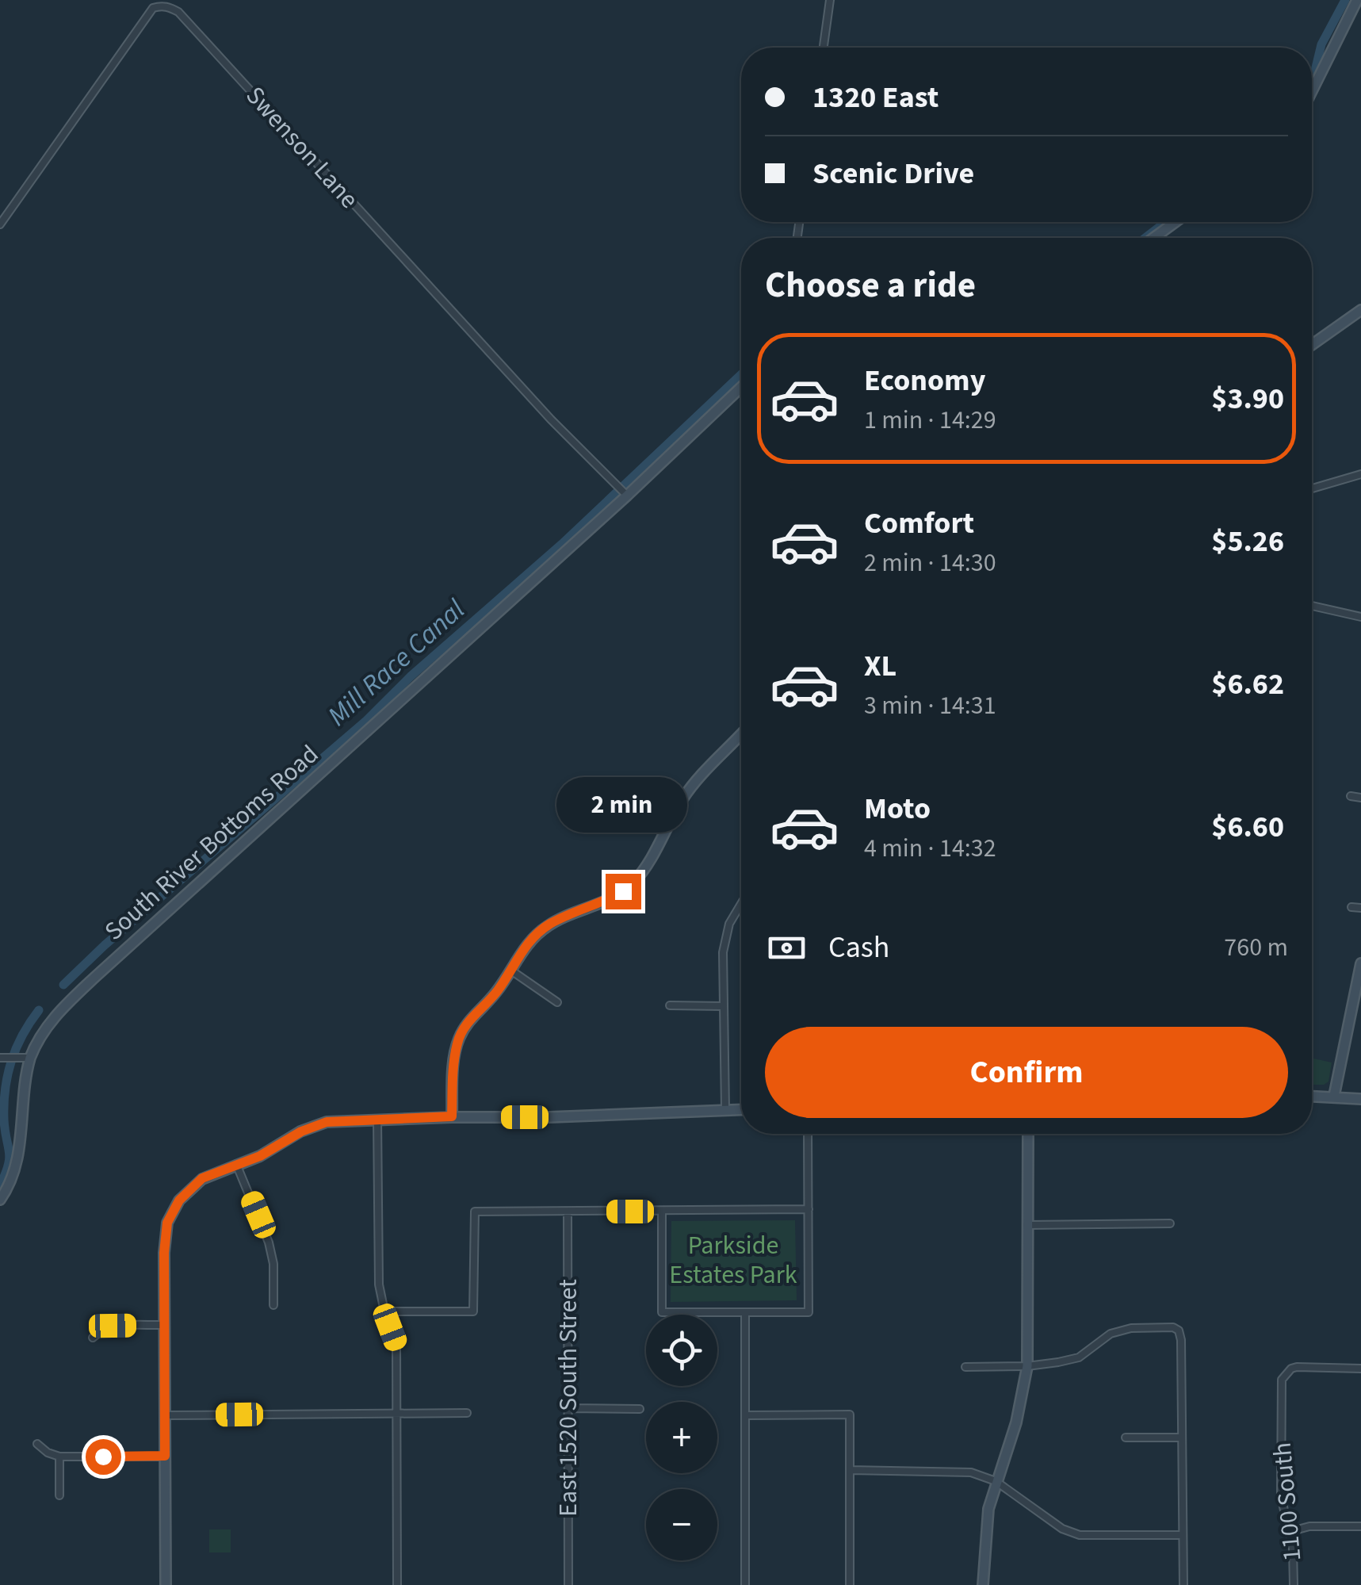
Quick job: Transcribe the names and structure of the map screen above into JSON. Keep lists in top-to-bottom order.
{
  "streets": {
    "street": [
      "Swenson Lane",
      "South River Bottoms Road",
      "East 1520 South Street",
      "1100 South"
    ]
  },
  "crossings": [
    ["Swenson Lane", "South River Bottoms Road"]
  ],
  "water": ["Mill Race Canal"],
  "parks": ["Parkside Estates Park"],
  "page": {
    "banner": ["1320 East", "Scenic Drive"],
    "heading": "Choose a ride",
    "list": [
      {
        "name": "Economy",
        "note": "1 min · 14:29",
        "value": "$3.90"
      },
      {
        "name": "Comfort",
        "note": "2 min · 14:30",
        "value": "$5.26"
      },
      {
        "name": "XL",
        "note": "3 min · 14:31",
        "value": "$6.62"
      },
      {
        "name": "Moto",
        "note": "4 min · 14:32",
        "value": "$6.60"
      }
    ],
    "bubble": "2 min",
    "pay": ["Cash", "760 m"],
    "buttons": "Confirm",
    "map_buttons": ["+", "−"]
  }
}
